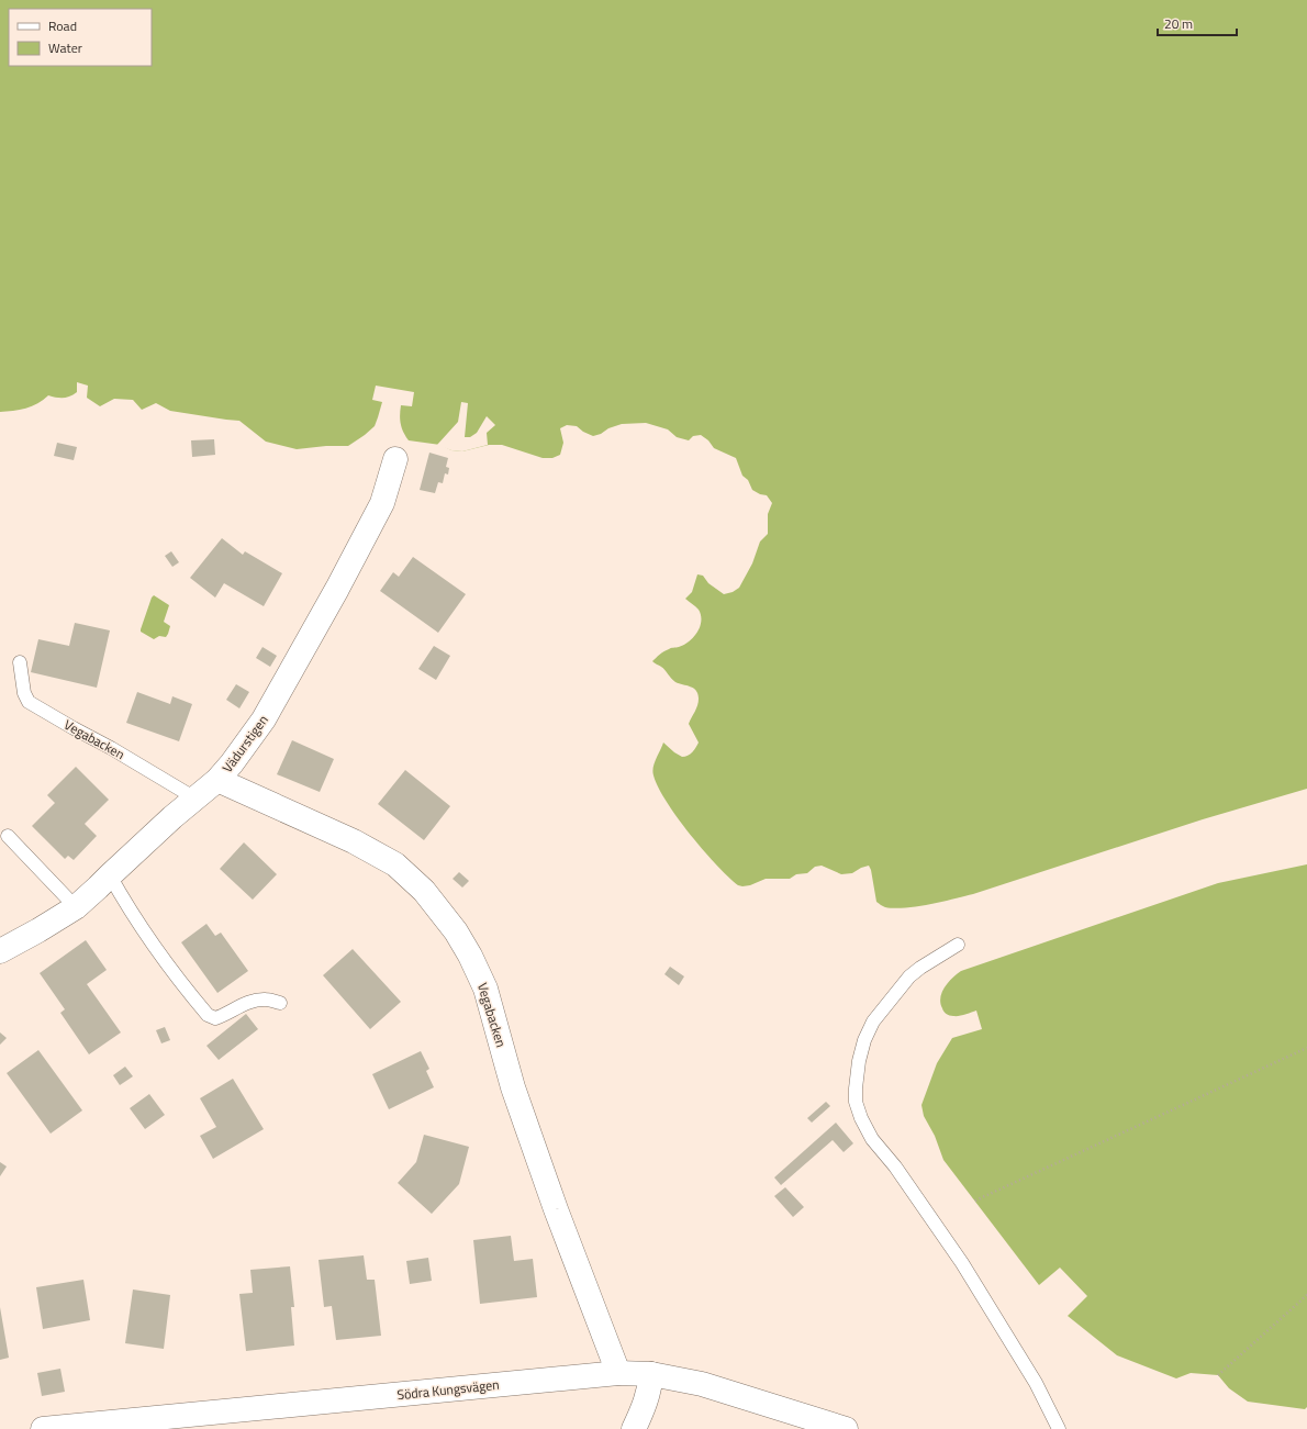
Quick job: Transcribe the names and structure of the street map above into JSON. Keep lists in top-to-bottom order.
{
  "streets": {
    "street": ["Vegabacken", "Vädurstigen", "Södra Kungsvägen"]
  },
  "crossings": [
    ["Vegabacken", "Vädurstigen"],
    ["Vegabacken", "Södra Kungsvägen"]
  ],
  "legend": ["Road", "Water"],
  "scale_bar": "20 m"
}
